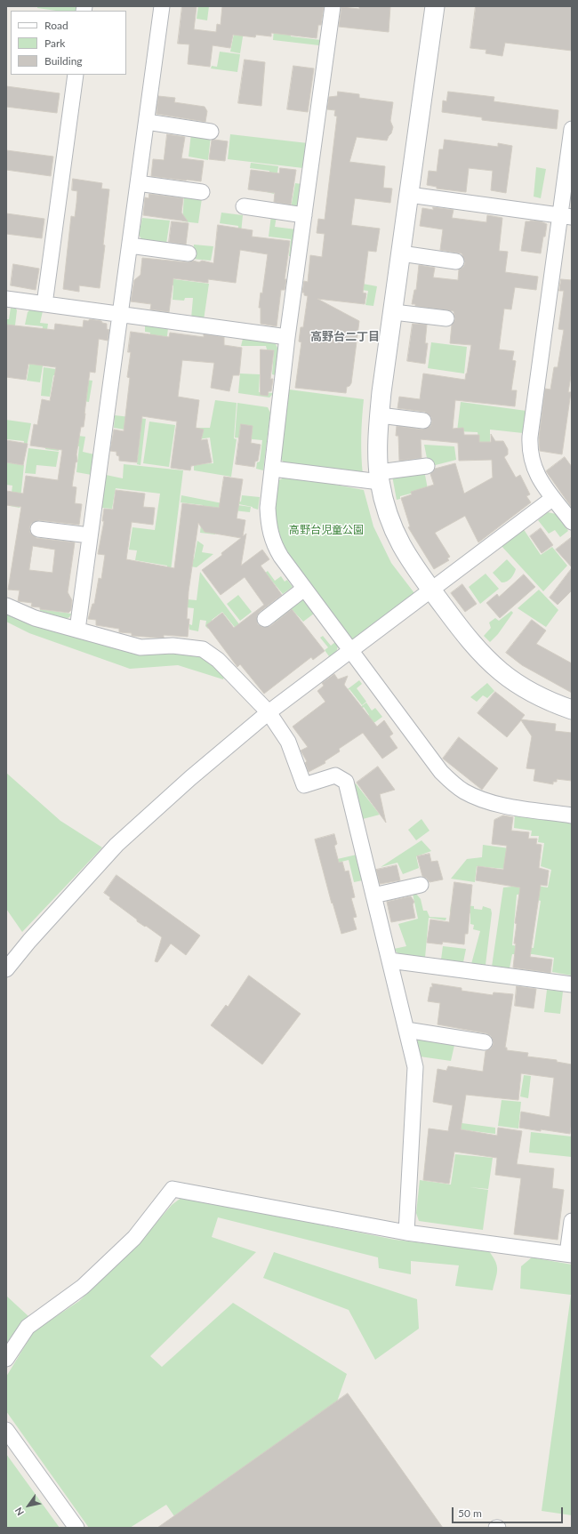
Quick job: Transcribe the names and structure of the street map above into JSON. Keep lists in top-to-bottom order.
{
  "districts": ["高野台二丁目"],
  "parks": ["高野台児童公園"],
  "legend": ["Road", "Park", "Building"],
  "scale_bar": "50 m",
  "north": "bottom left"
}
